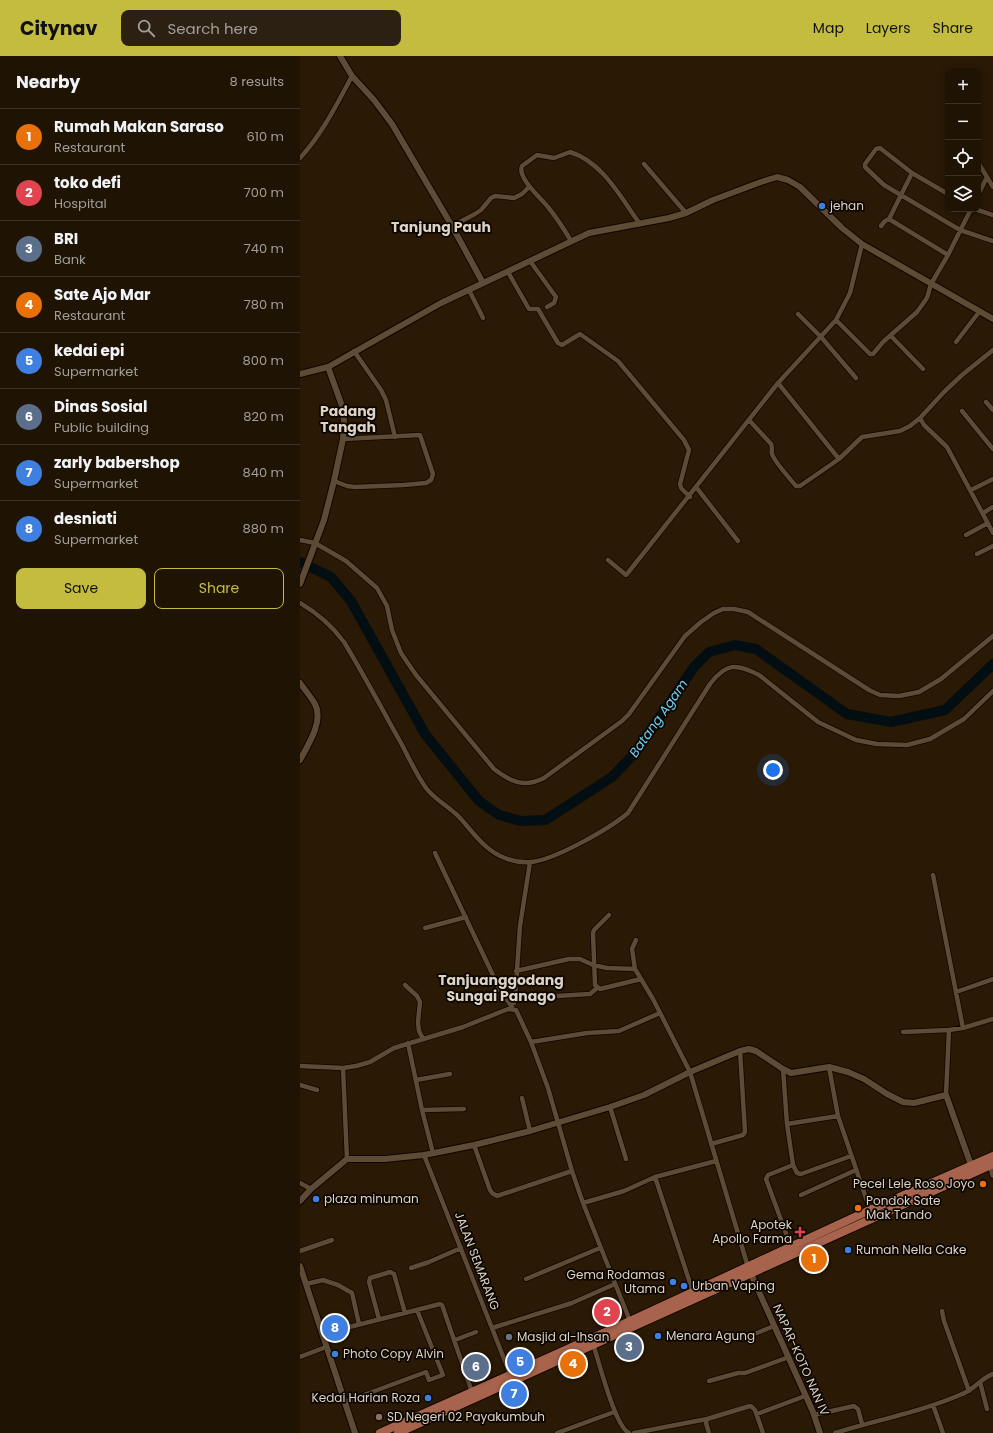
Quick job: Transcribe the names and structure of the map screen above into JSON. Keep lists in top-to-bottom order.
{
  "streets": {
    "street": ["JALAN SEMARANG", "NAPAR-KOTO NAN IV"]
  },
  "districts": ["Tanjung Pauh", "Padang Tangah", "Tanjuanggodang Sungai Panago"],
  "water": ["Batang Agam"],
  "places": {
    "other": [
      "jehan",
      "Pecel Lele Roso Joyo",
      "plaza minuman",
      "Pondok Sate Mak Tando",
      "Rumah Nella Cake",
      "Gema Rodamas Utama",
      "Urban Vaping",
      "Menara Agung",
      "Masjid al-Ihsan",
      "Photo Copy Alvin",
      "Kedai Harian Roza",
      "SD Negeri 02 Payakumbuh"
    ],
    "health": ["Apotek Apollo Farma"]
  },
  "page": {
    "header": "Citynav",
    "search": "Search here",
    "nav": ["Map", "Layers", "Share"],
    "heading": ["Nearby", "8 results"],
    "map_buttons": ["+", "−"],
    "list": [
      {
        "mark": "1",
        "name": "Rumah Makan Saraso",
        "note": "Restaurant",
        "value": "610 m"
      },
      {
        "mark": "2",
        "name": "toko defi",
        "note": "Hospital",
        "value": "700 m"
      },
      {
        "mark": "3",
        "name": "BRI",
        "note": "Bank",
        "value": "740 m"
      },
      {
        "mark": "4",
        "name": "Sate Ajo Mar",
        "note": "Restaurant",
        "value": "780 m"
      },
      {
        "mark": "5",
        "name": "kedai epi",
        "note": "Supermarket",
        "value": "800 m"
      },
      {
        "mark": "6",
        "name": "Dinas Sosial",
        "note": "Public building",
        "value": "820 m"
      },
      {
        "mark": "7",
        "name": "zarly babershop",
        "note": "Supermarket",
        "value": "840 m"
      },
      {
        "mark": "8",
        "name": "desniati",
        "note": "Supermarket",
        "value": "880 m"
      }
    ],
    "buttons": ["Save", "Share"],
    "pins": [
      "1",
      "2",
      "8",
      "3",
      "5",
      "4",
      "6",
      "7"
    ]
  }
}
